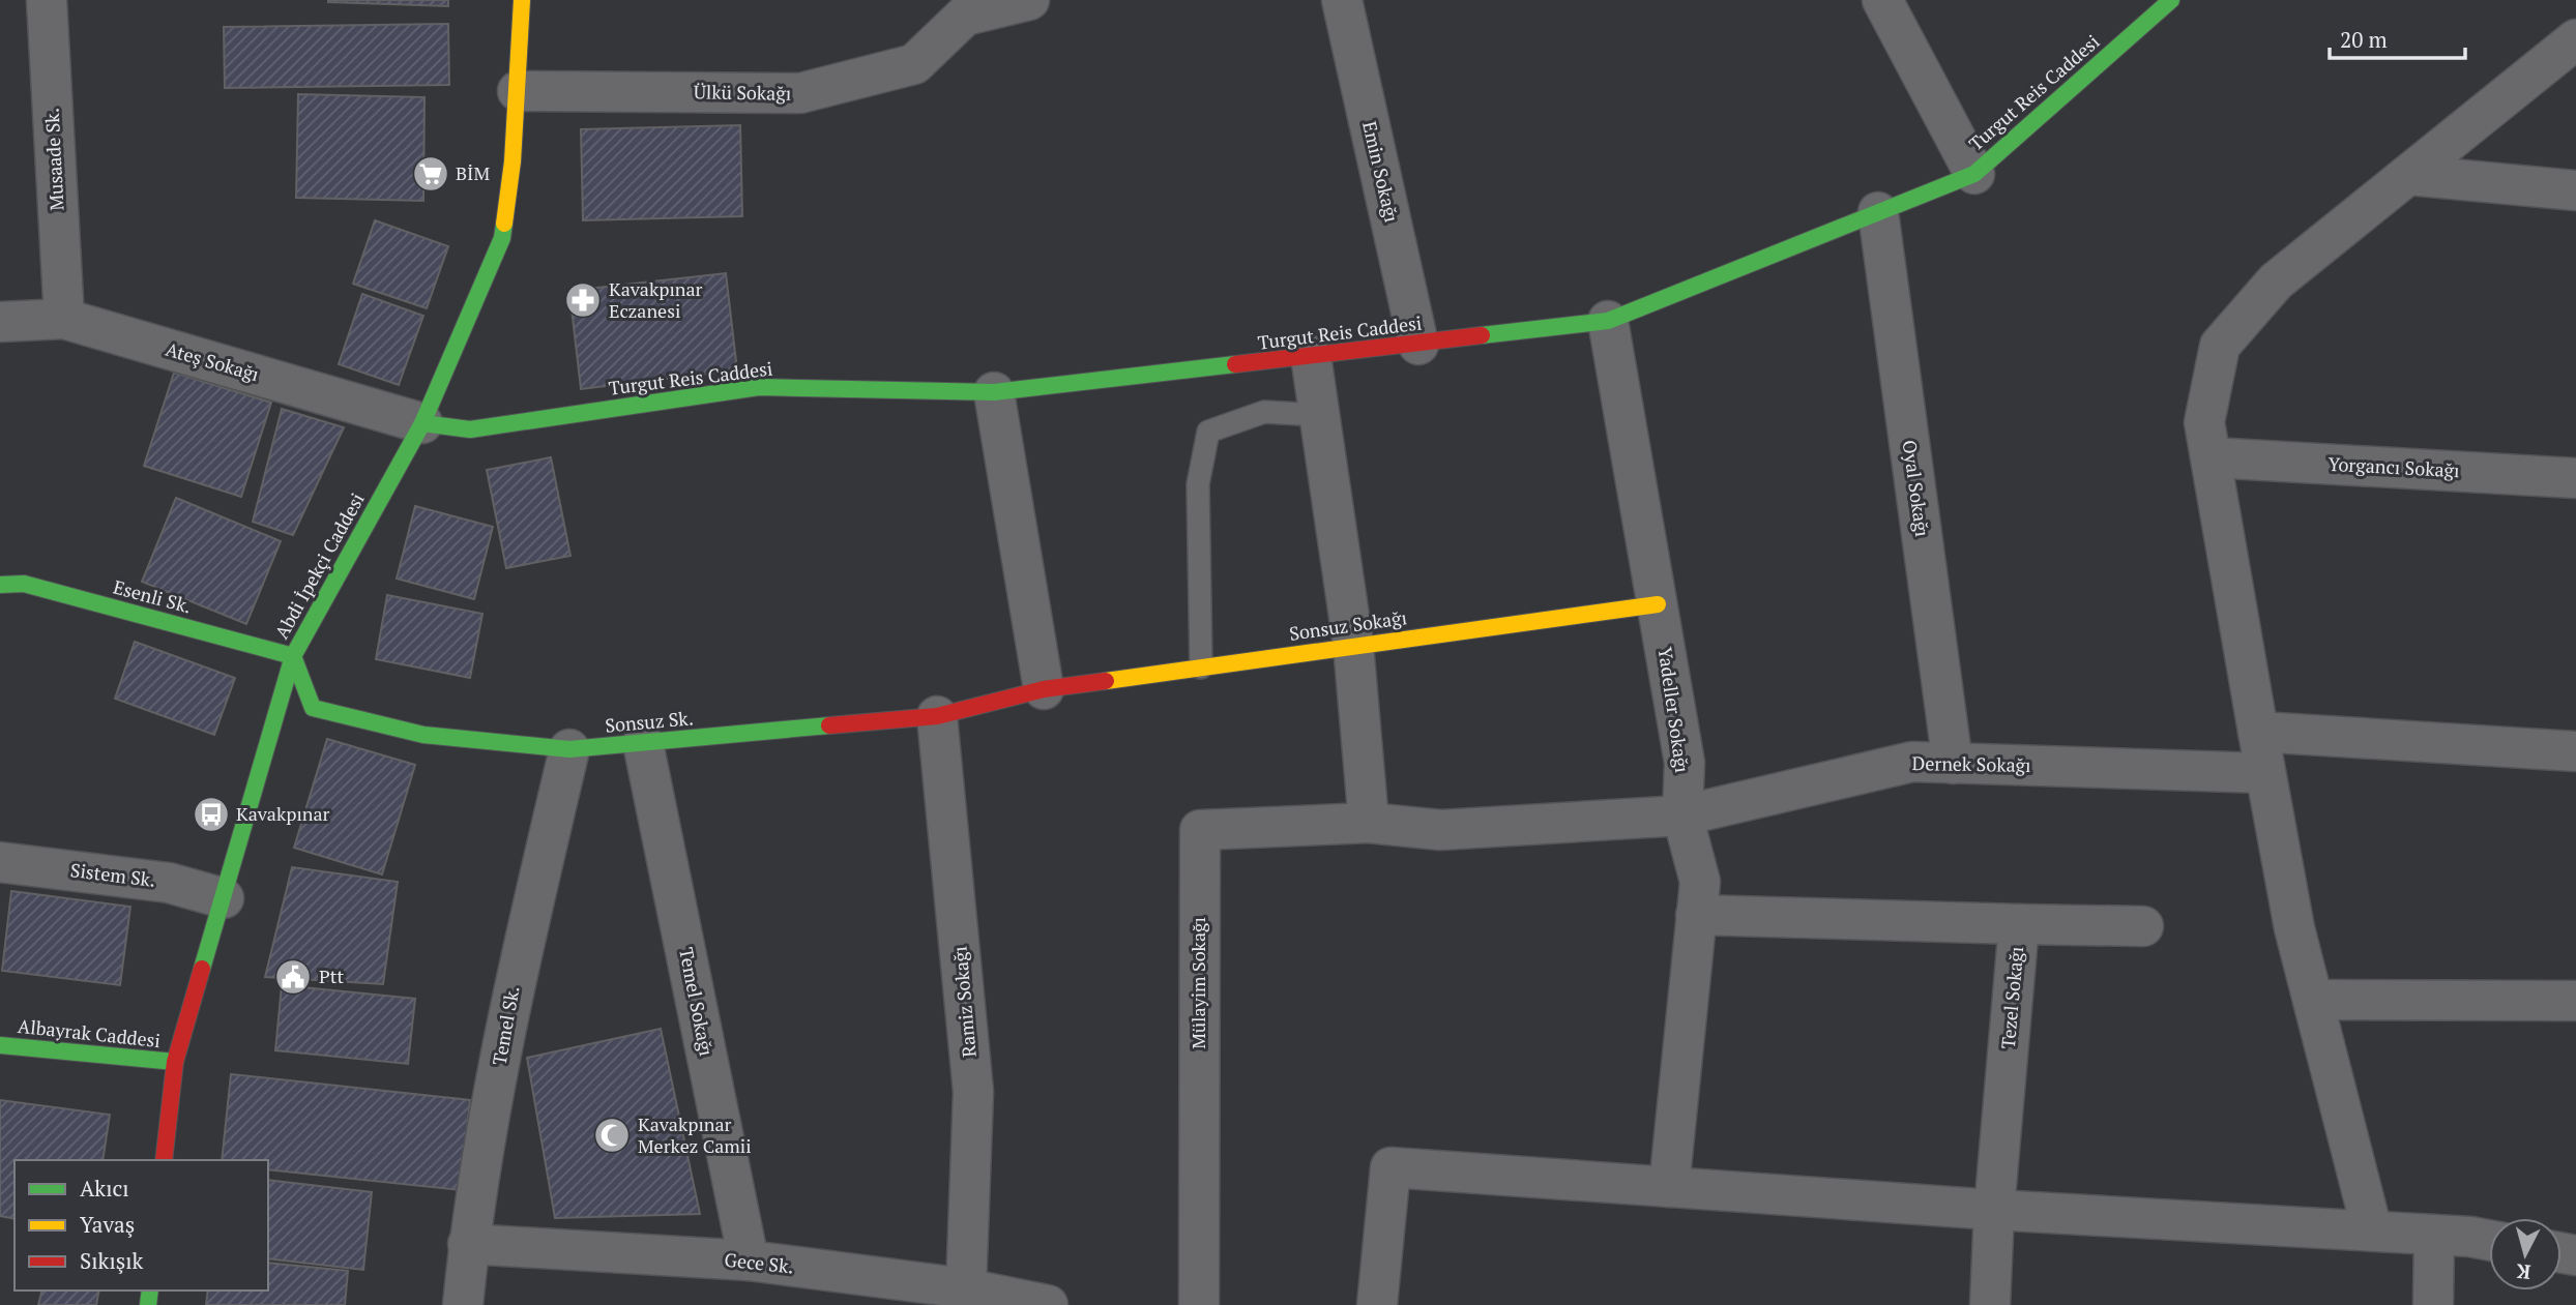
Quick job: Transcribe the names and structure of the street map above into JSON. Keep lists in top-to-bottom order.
{
  "streets": {
    "street": [
      "Ülkü Sokağı",
      "Turgut Reis Caddesi",
      "Musaade Sk.",
      "Emin Sokağı",
      "Ateş Sokağı",
      "Yorgancı Sokağı",
      "Oyal Sokağı",
      "Abdi İpekçi Caddesi",
      "Esenli Sk.",
      "Sonsuz Sokağı",
      "Yadeller Sokağı",
      "Sonsuz Sk.",
      "Dernek Sokağı",
      "Sistem Sk.",
      "Mülayim Sokağı",
      "Tezel Sokağı",
      "Temel Sokağı",
      "Ramiz Sokağı",
      "Temel Sk.",
      "Albayrak Caddesi",
      "Gece Sk."
    ]
  },
  "crossings": [
    ["Ülkü Sokağı", "Abdi İpekçi Caddesi"],
    ["Turgut Reis Caddesi", "Emin Sokağı"],
    ["Turgut Reis Caddesi", "Ateş Sokağı"],
    ["Turgut Reis Caddesi", "Oyal Sokağı"],
    ["Turgut Reis Caddesi", "Abdi İpekçi Caddesi"],
    ["Turgut Reis Caddesi", "Yadeller Sokağı"],
    ["Musaade Sk.", "Ateş Sokağı"],
    ["Ateş Sokağı", "Abdi İpekçi Caddesi"],
    ["Oyal Sokağı", "Dernek Sokağı"],
    ["Abdi İpekçi Caddesi", "Esenli Sk."],
    ["Abdi İpekçi Caddesi", "Sonsuz Sk."],
    ["Abdi İpekçi Caddesi", "Sistem Sk."],
    ["Abdi İpekçi Caddesi", "Albayrak Caddesi"],
    ["Esenli Sk.", "Sonsuz Sk."],
    ["Sonsuz Sokağı", "Yadeller Sokağı"],
    ["Sonsuz Sokağı", "Sonsuz Sk."],
    ["Yadeller Sokağı", "Dernek Sokağı"],
    ["Yadeller Sokağı", "Tezel Sokağı"],
    ["Sonsuz Sk.", "Temel Sokağı"],
    ["Sonsuz Sk.", "Ramiz Sokağı"],
    ["Sonsuz Sk.", "Temel Sk."],
    ["Dernek Sokağı", "Mülayim Sokağı"],
    ["Temel Sokağı", "Gece Sk."],
    ["Ramiz Sokağı", "Gece Sk."],
    ["Temel Sk.", "Gece Sk."]
  ],
  "places": {
    "supermarket": ["BİM"],
    "pharmacy": ["Kavakpınar Eczanesi"],
    "bus stop": ["Kavakpınar"],
    "public building": ["Ptt"],
    "mosque": ["Kavakpınar Merkez Camii"]
  },
  "legend": ["Akıcı", "Yavaş", "Sıkışık"],
  "scale_bar": "20 m",
  "north": "bottom"
}
